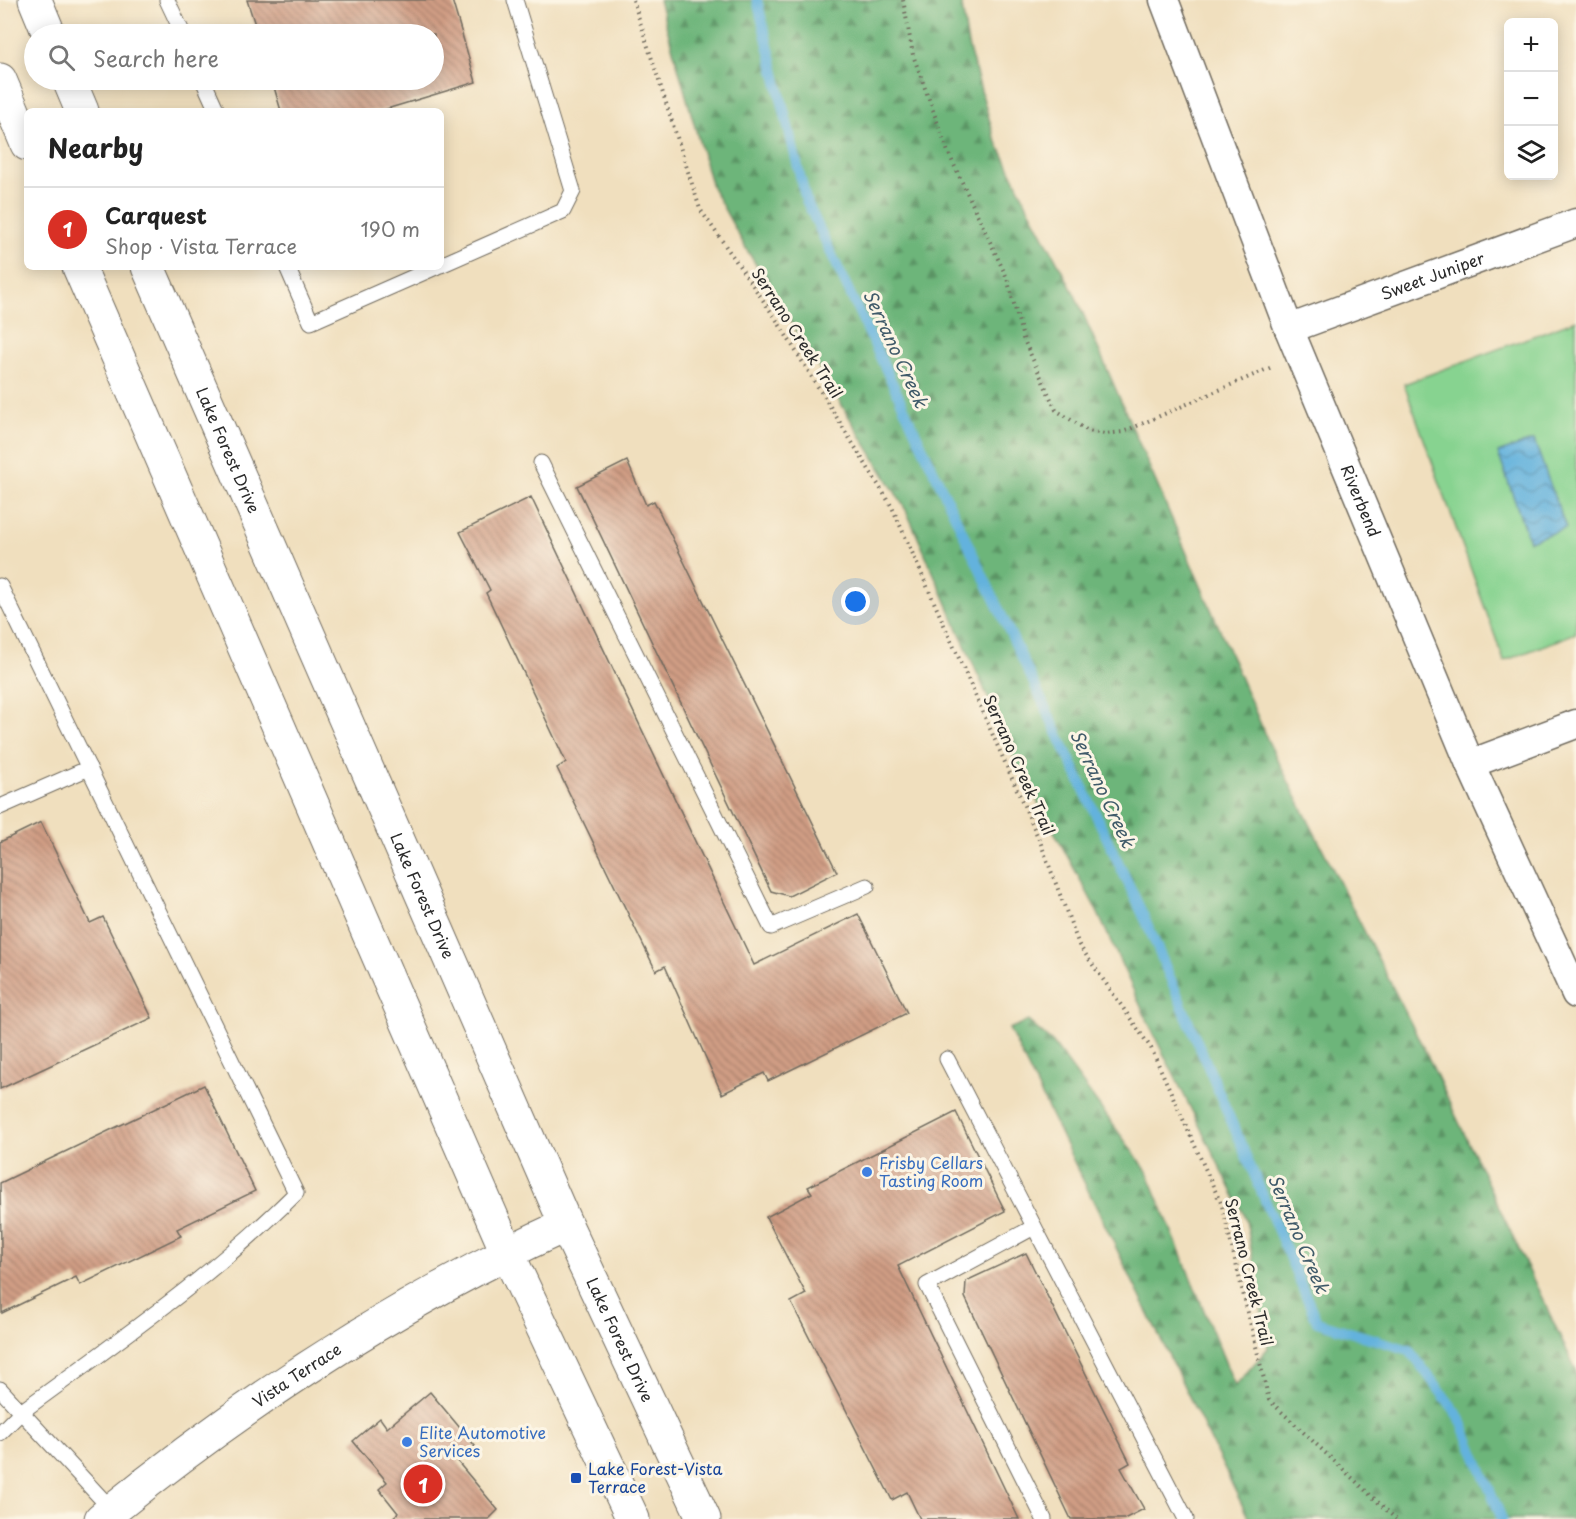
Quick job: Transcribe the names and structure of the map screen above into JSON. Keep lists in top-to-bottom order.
{
  "streets": {
    "main road": ["Lake Forest Drive", "Vista Terrace"],
    "street": ["Sweet Juniper", "Riverbend"],
    "path": ["Serrano Creek Trail"]
  },
  "crossings": [
    ["Sweet Juniper", "Riverbend"],
    ["Lake Forest Drive", "Vista Terrace"]
  ],
  "water": ["Serrano Creek"],
  "places": {
    "other": ["Frisby Cellars Tasting Room", "Elite Automotive Services"],
    "transit": ["Lake Forest-Vista Terrace"]
  },
  "page": {
    "map_buttons": ["+", "−"],
    "search": "Search here",
    "heading": "Nearby",
    "list": [
      {
        "mark": "1",
        "name": "Carquest",
        "note": "Shop · Vista Terrace",
        "value": "190 m"
      }
    ],
    "pins": "1"
  }
}
